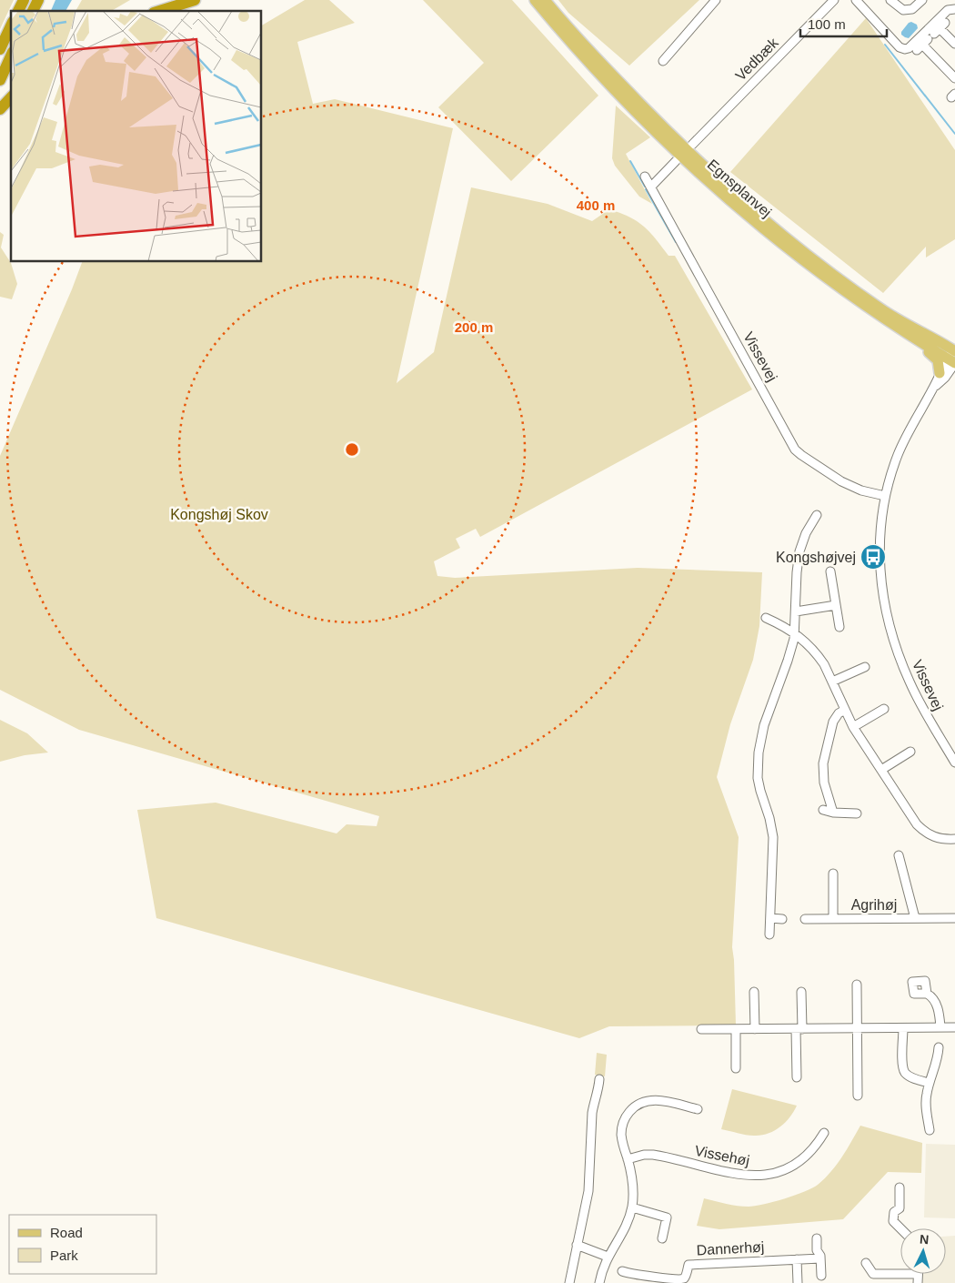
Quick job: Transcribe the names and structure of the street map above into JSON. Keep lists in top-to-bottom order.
{
  "streets": {
    "main road": ["Egnsplanvej"],
    "street": [
      "Vedbæk",
      "Vissevej",
      "Agrihøj",
      "Vissehøj",
      "Dannerhøj"
    ]
  },
  "crossings": [
    ["Egnsplanvej", "Vissevej"]
  ],
  "parks": ["Kongshøj Skov"],
  "places": {
    "bus stop": ["Kongshøjvej"]
  },
  "legend": ["Road", "Park"],
  "scale_bar": "100 m",
  "north": "top",
  "rings": ["400 m", "200 m"]
}
